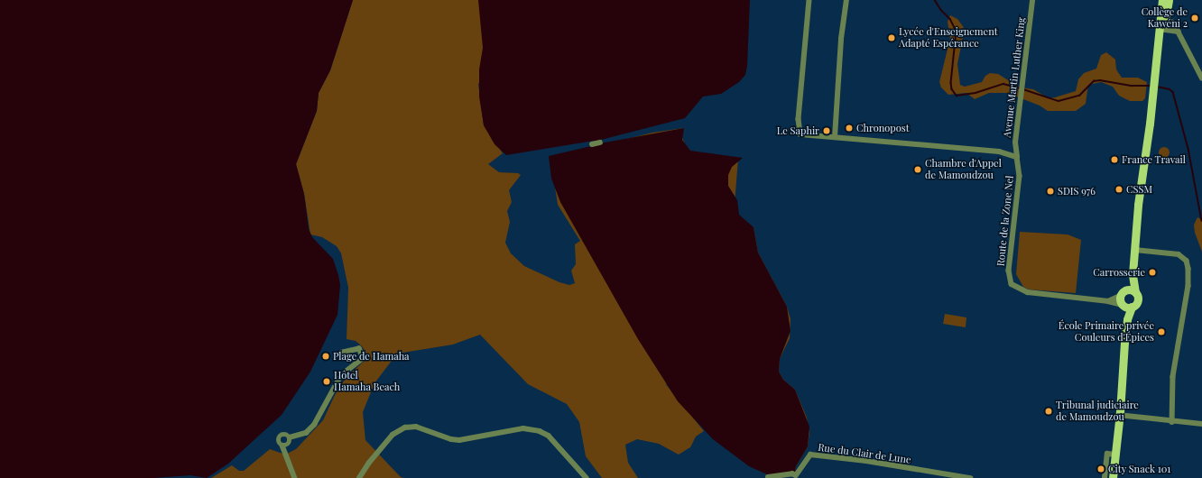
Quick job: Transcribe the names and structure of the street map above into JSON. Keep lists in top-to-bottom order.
{
  "streets": {
    "street": ["Avenue Martin Luther King", "Route de la Zone Nel", "Rue du Clair de Lune"]
  },
  "crossings": [
    ["Avenue Martin Luther King", "Route de la Zone Nel"]
  ],
  "places": [
    "Collège de Kawéni 2",
    "Lycée d'Enseignement Adapté Espérance",
    "Chronopost",
    "Le Saphir",
    "France Travail",
    "Chambre d'Appel de Mamoudzou",
    "CSSM",
    "SDIS 976",
    "Carrosserie",
    "École Primaire privée Couleurs d'Épices",
    "Plage de Hamaha",
    "Hôtel Hamaha Beach",
    "Tribunal judiciaire de Mamoudzou",
    "City Snack 101"
  ]
}
